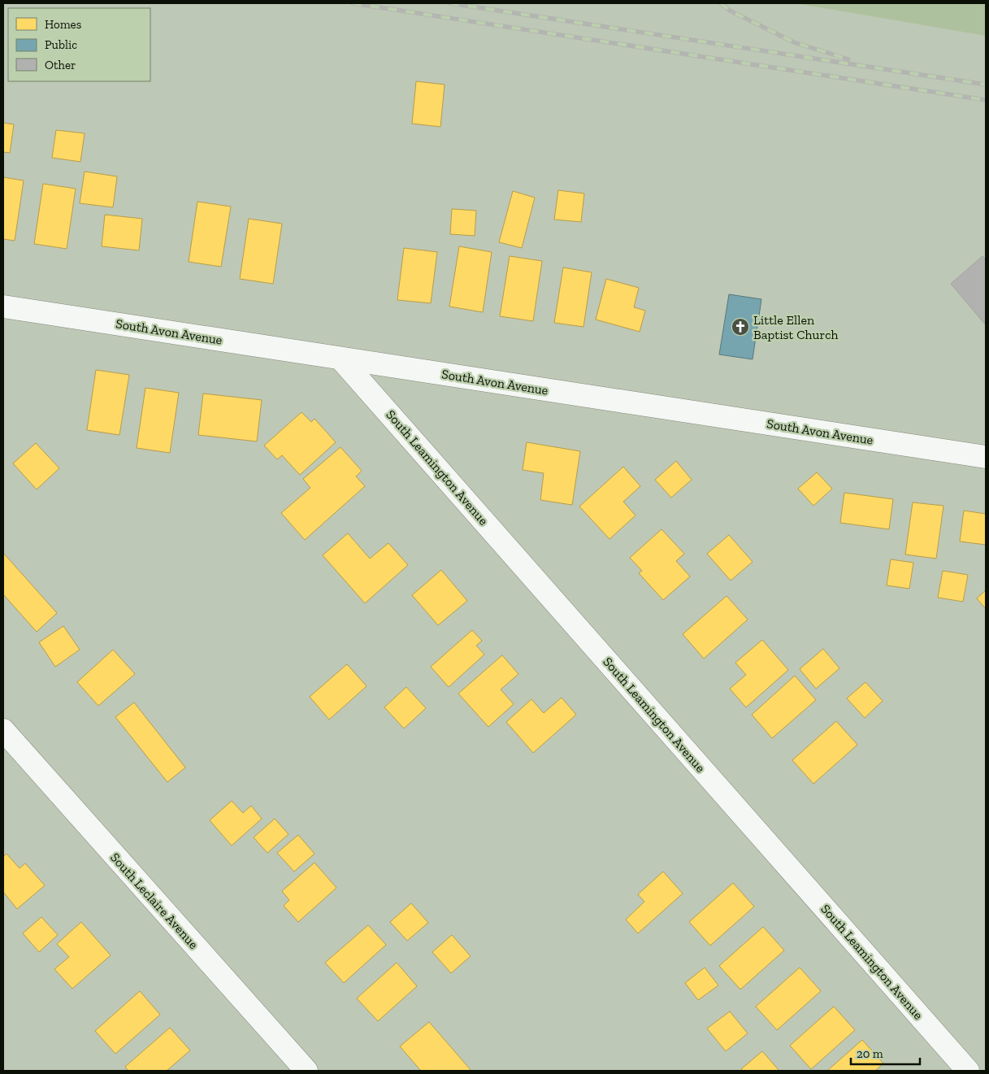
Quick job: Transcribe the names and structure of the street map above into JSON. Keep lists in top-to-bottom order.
{
  "streets": {
    "street": ["South Avon Avenue", "South Leamington Avenue", "South Leclaire Avenue"]
  },
  "crossings": [
    ["South Avon Avenue", "South Leamington Avenue"]
  ],
  "places": {
    "church": ["Little Ellen Baptist Church"]
  },
  "legend": ["Homes", "Public", "Other"],
  "scale_bar": "20 m"
}
